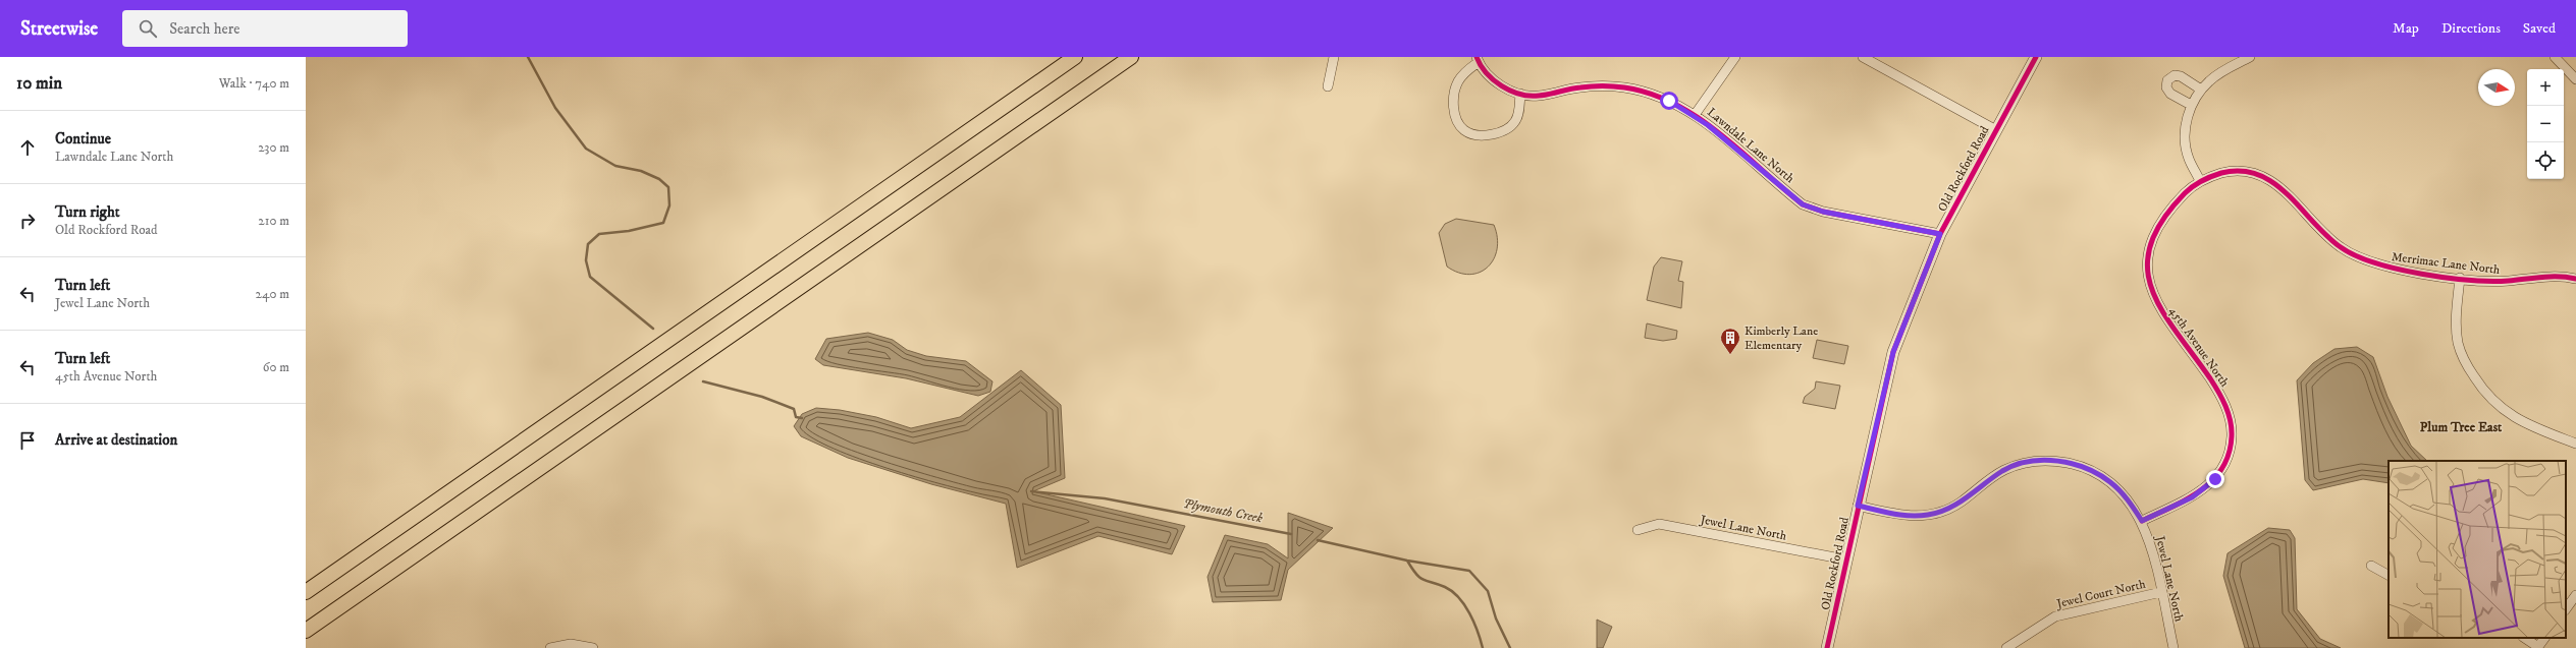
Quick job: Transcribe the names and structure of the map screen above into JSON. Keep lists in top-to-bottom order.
{
  "streets": {
    "street": [
      "Lawndale Lane North",
      "Old Rockford Road",
      "Merrimac Lane North",
      "45th Avenue North",
      "Jewel Lane North",
      "Jewel Court North"
    ]
  },
  "crossings": [
    ["Lawndale Lane North", "Old Rockford Road"],
    ["Old Rockford Road", "Jewel Lane North"],
    ["Merrimac Lane North", "45th Avenue North"],
    ["45th Avenue North", "Jewel Lane North"],
    ["Jewel Lane North", "Jewel Court North"]
  ],
  "districts": ["Plum Tree East"],
  "water": ["Plymouth Creek"],
  "places": {
    "building": ["Kimberly Lane Elementary"]
  },
  "north": "right",
  "page": {
    "header": "Streetwise",
    "search": "Search here",
    "nav": ["Map", "Directions", "Saved"],
    "heading": ["10 min", "Walk · 740 m"],
    "map_buttons": ["+", "−"],
    "list": [
      ["Continue", "Lawndale Lane North", "230 m"],
      ["Turn right", "Old Rockford Road", "210 m"],
      ["Turn left", "Jewel Lane North", "240 m"],
      ["Turn left", "45th Avenue North", "60 m"],
      "Arrive at destination"
    ]
  }
}
